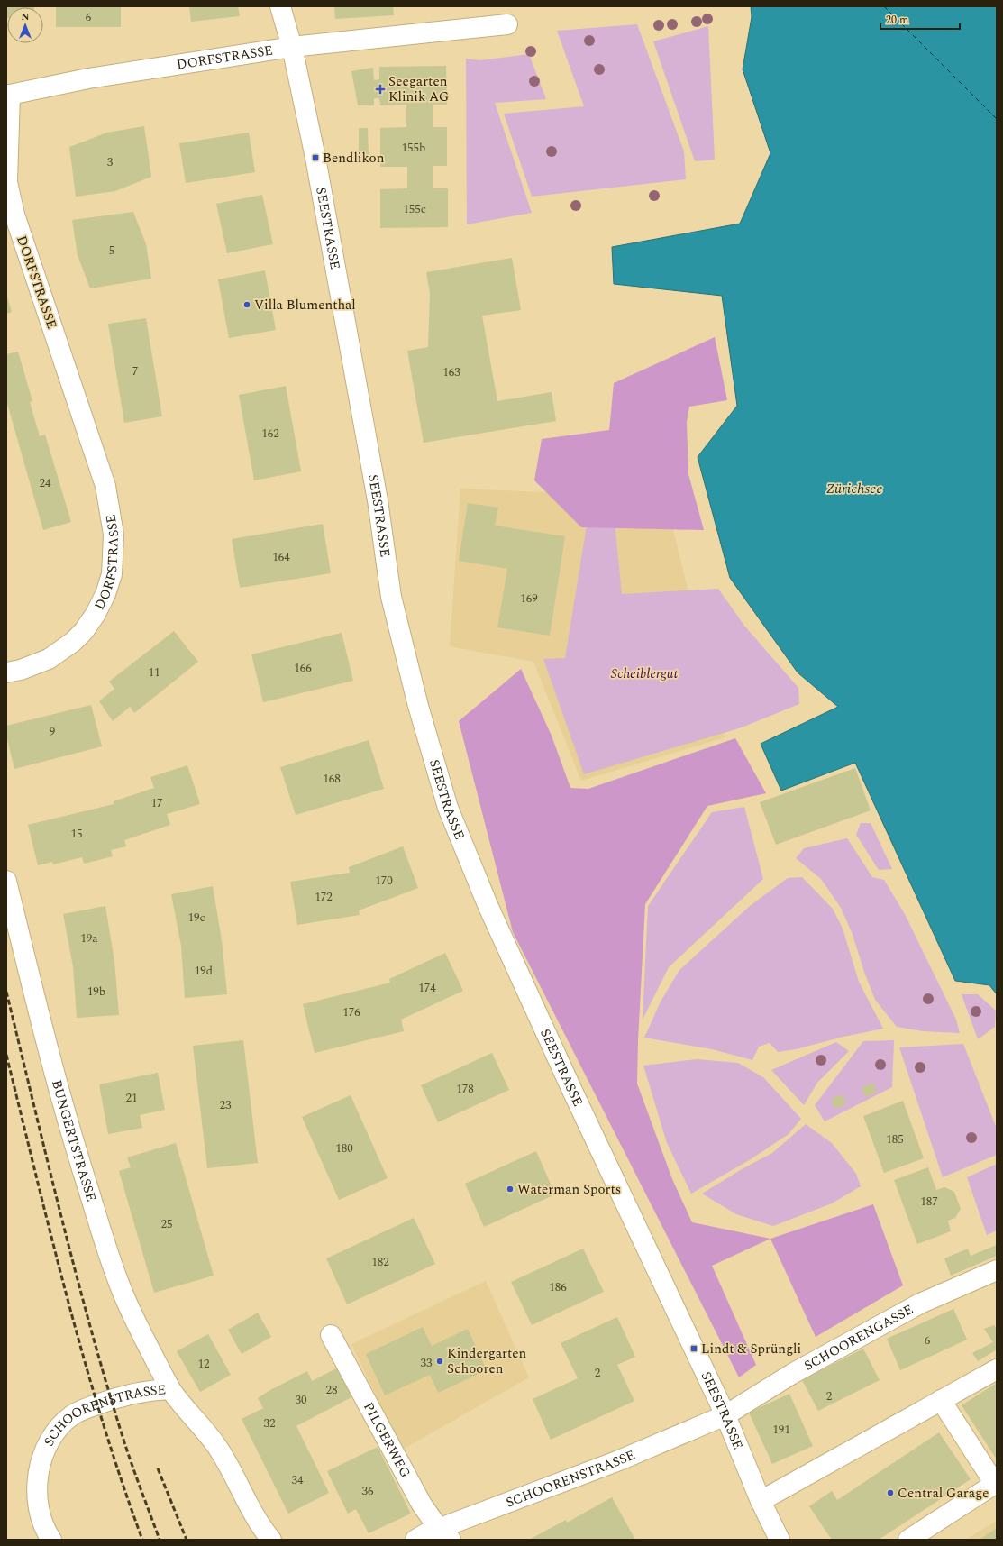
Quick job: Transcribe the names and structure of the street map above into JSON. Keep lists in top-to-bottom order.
{
  "streets": {
    "street": [
      "DORFSTRASSE",
      "SEESTRASSE",
      "BUNGERTSTRASSE",
      "SCHOORENGASSE",
      "SCHOORENSTRASSE",
      "PILGERWEG"
    ]
  },
  "crossings": [
    ["DORFSTRASSE", "SEESTRASSE"],
    ["SEESTRASSE", "SCHOORENGASSE"],
    ["SEESTRASSE", "SCHOORENSTRASSE"],
    ["BUNGERTSTRASSE", "SCHOORENSTRASSE"],
    ["SCHOORENGASSE", "SCHOORENSTRASSE"],
    ["SCHOORENSTRASSE", "PILGERWEG"]
  ],
  "water": ["Zürichsee"],
  "parks": ["Scheiblergut"],
  "places": {
    "health": ["Seegarten Klinik AG"],
    "transit": ["Bendlikon", "Lindt & Sprüngli"],
    "other": [
      "Villa Blumenthal",
      "Waterman Sports",
      "Kindergarten Schooren",
      "Central Garage"
    ]
  },
  "house_numbers": [
    "6",
    "155b",
    "3",
    "155c",
    "5",
    "7",
    "163",
    "162",
    "24",
    "164",
    "169",
    "166",
    "11",
    "9",
    "168",
    "17",
    "15",
    "170",
    "172",
    "19c",
    "19a",
    "19d",
    "174",
    "19b",
    "176",
    "178",
    "21",
    "23",
    "185",
    "180",
    "187",
    "25",
    "182",
    "186",
    "6",
    "33",
    "12",
    "2",
    "28",
    "2",
    "30",
    "32",
    "191",
    "34",
    "36"
  ],
  "scale_bar": "20 m",
  "north": "top"
}
